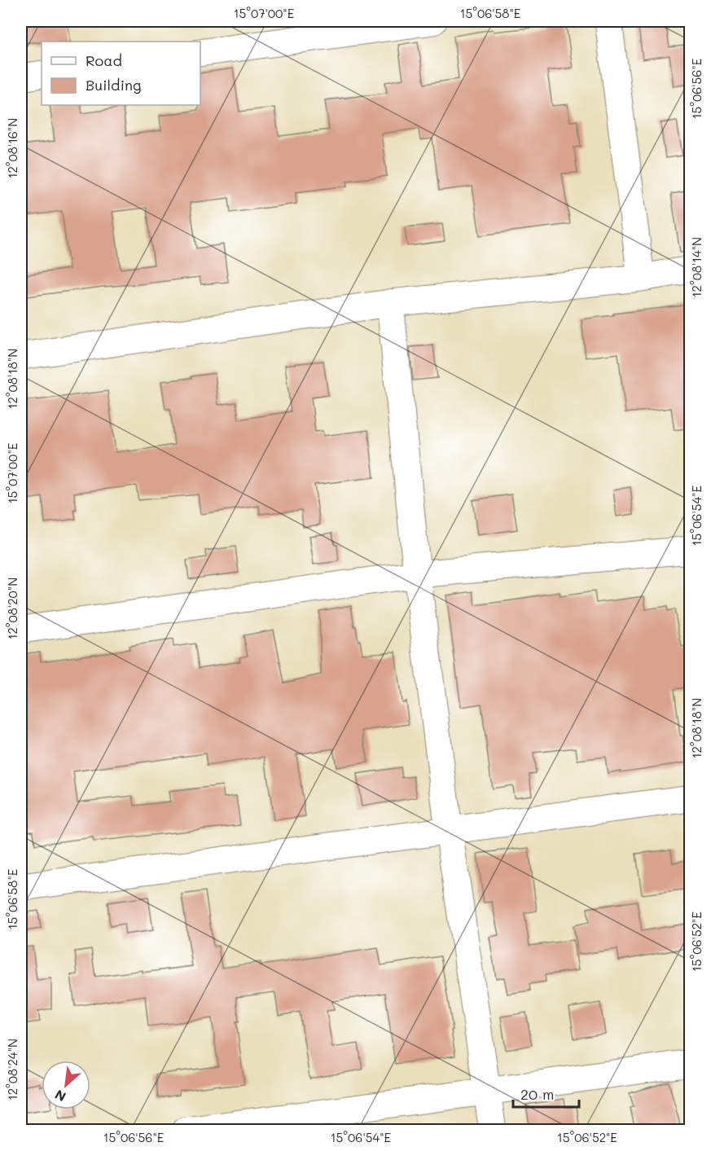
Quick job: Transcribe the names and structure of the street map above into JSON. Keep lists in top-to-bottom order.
{
  "legend": ["Road", "Building"],
  "scale_bar": "20 m",
  "north": "bottom left",
  "coordinates": [
    "15°07'00\"E",
    "15°06'58\"E",
    "15°06'56\"E",
    "12°08'16\"N",
    "12°08'14\"N",
    "12°08'18\"N",
    "15°06'54\"E",
    "12°08'20\"N",
    "15°06'52\"E",
    "12°08'24\"N"
  ]
}
